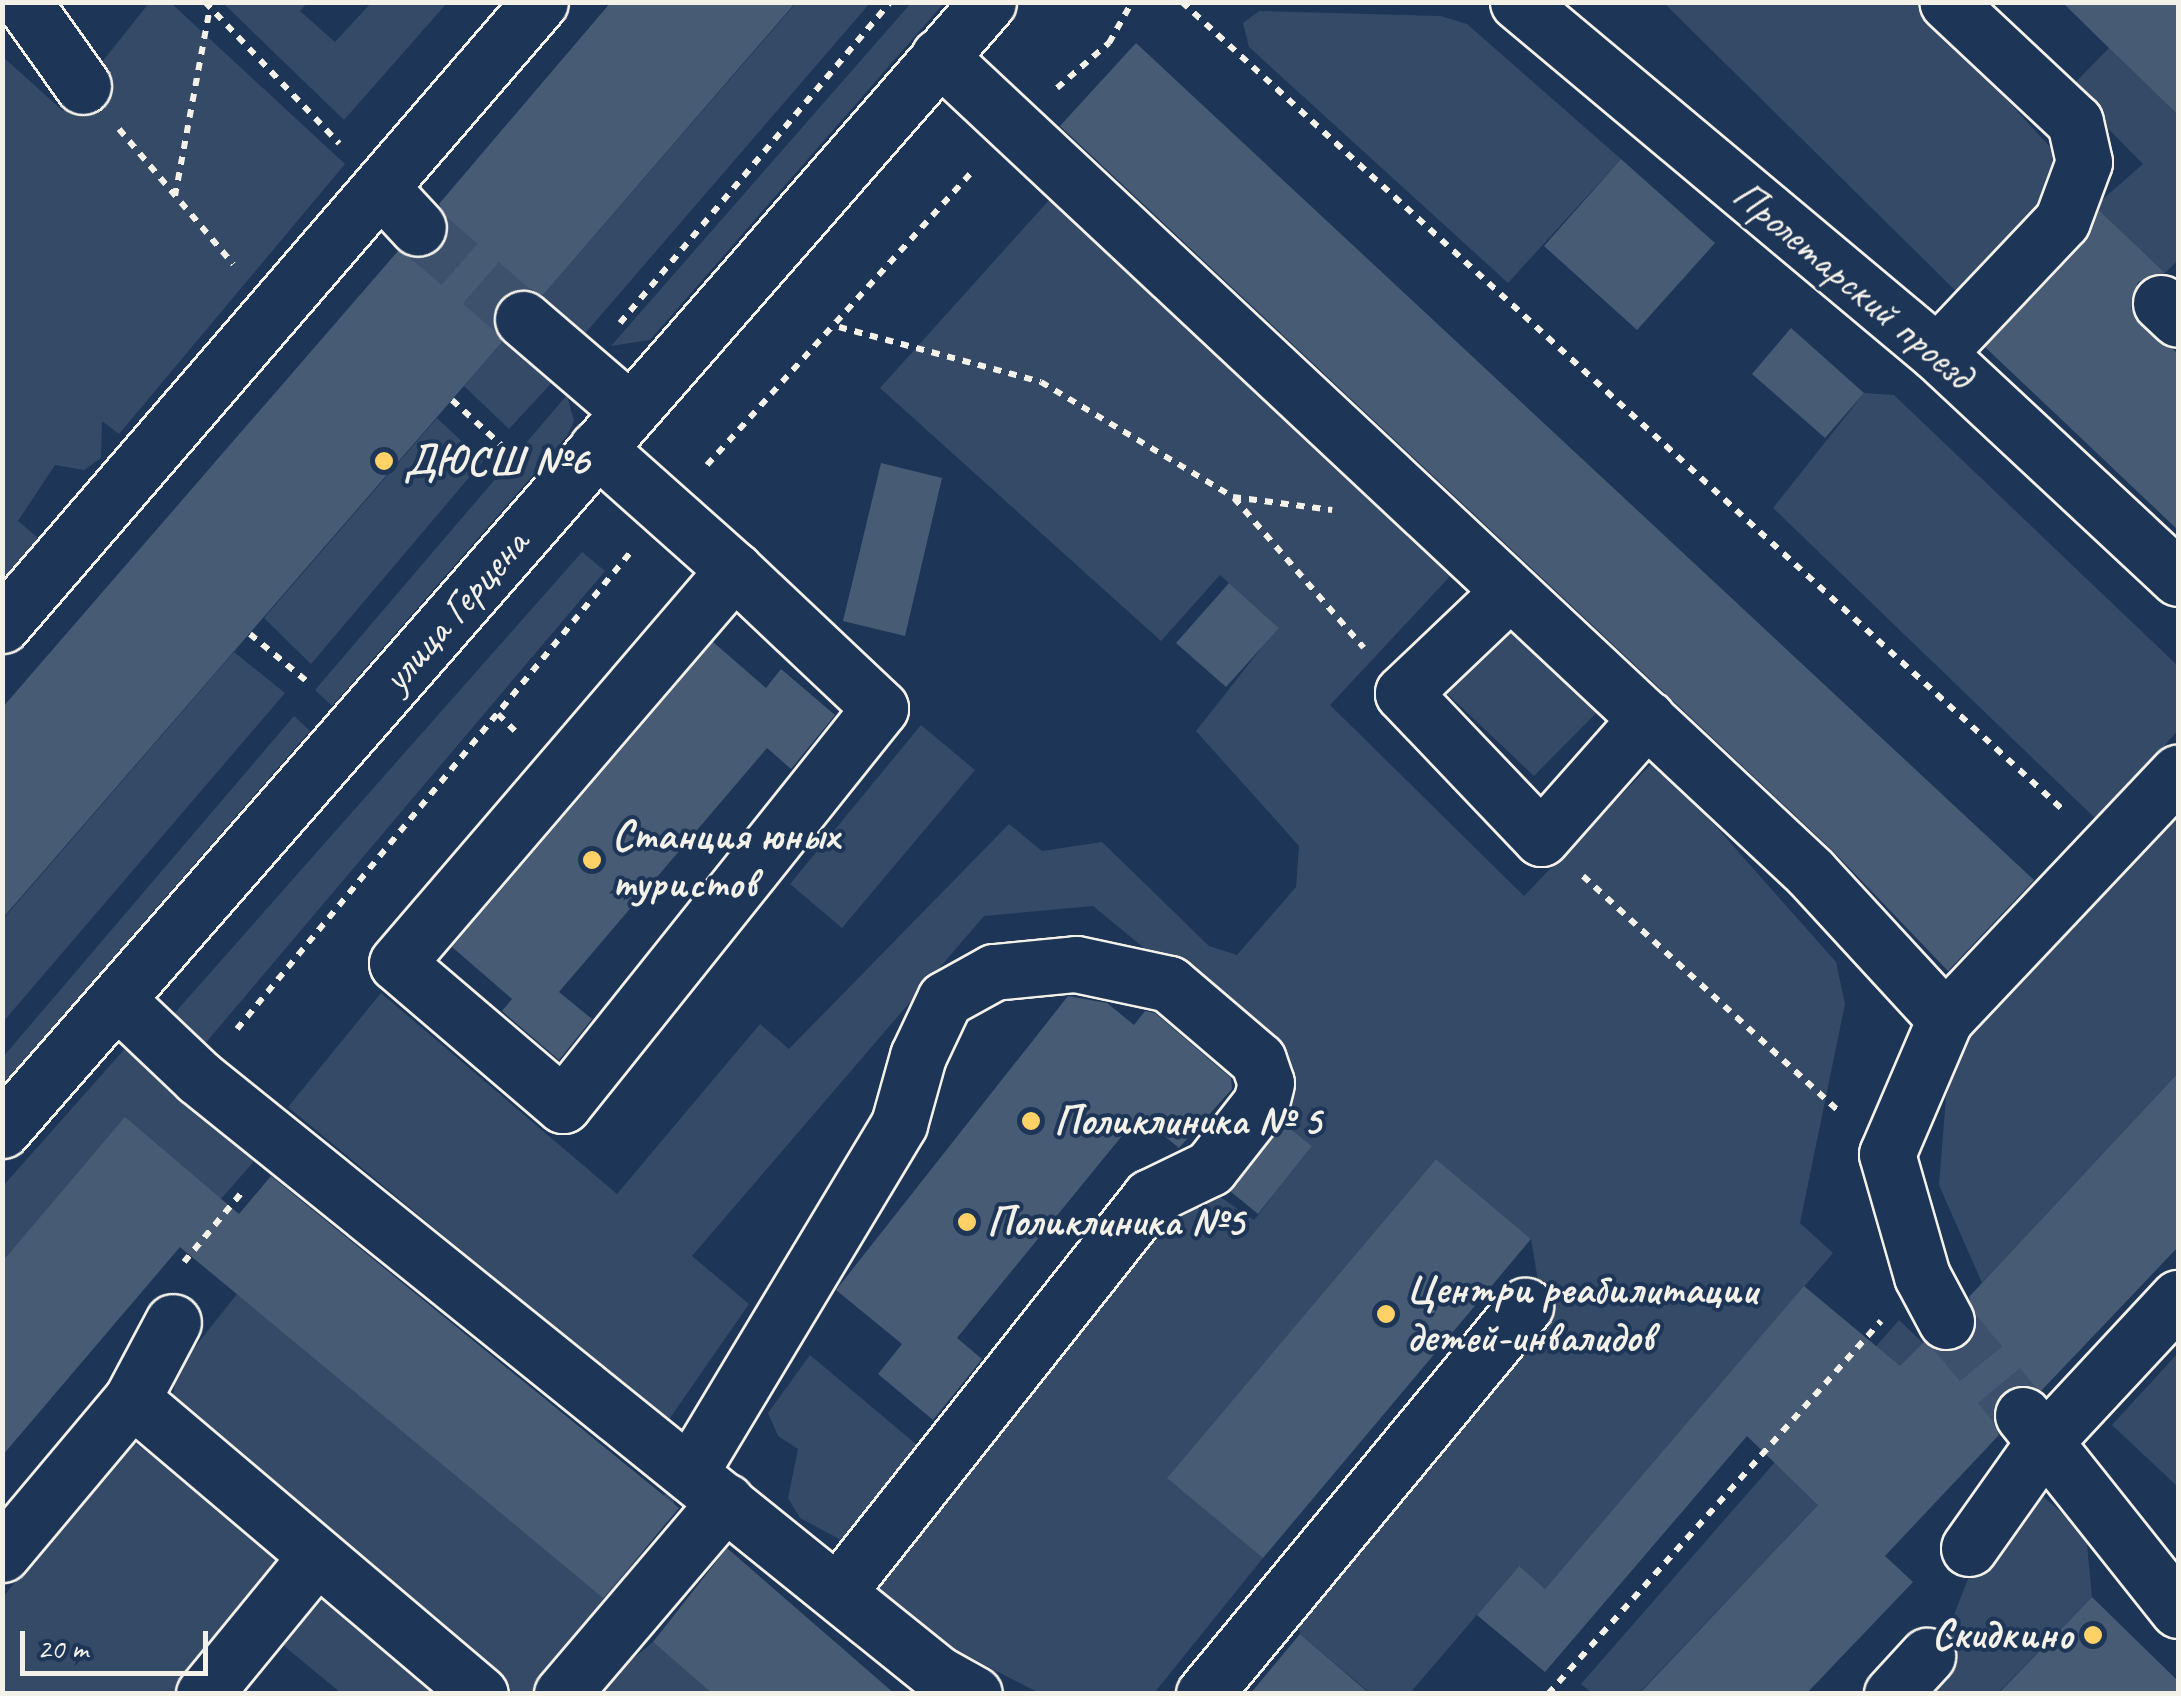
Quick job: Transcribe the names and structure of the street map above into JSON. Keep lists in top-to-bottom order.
{
  "streets": {
    "street": ["Пролетарский проезд", "улица Герцена"]
  },
  "places": [
    "ДЮСШ №6",
    "Станция юных туристов",
    "Поликлиника № 5",
    "Поликлиника №5",
    "Центри реабилитации детей-инвалидов",
    "Скидкино"
  ],
  "scale_bar": "20 m"
}
